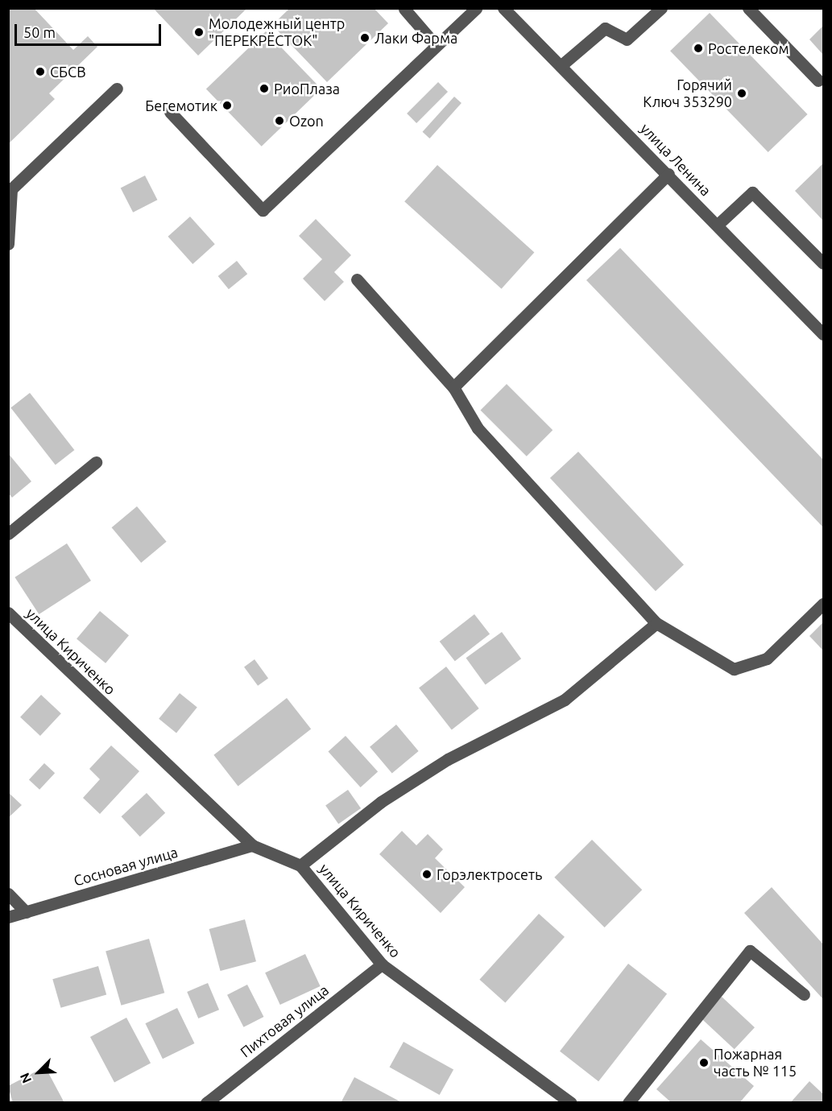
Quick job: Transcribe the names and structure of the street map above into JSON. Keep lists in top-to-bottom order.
{
  "streets": {
    "street": [
      "улица Ленина",
      "улица Кириченко",
      "Сосновая улица",
      "Пихтовая улица"
    ]
  },
  "crossings": [
    ["улица Кириченко", "Сосновая улица"],
    ["улица Кириченко", "Пихтовая улица"]
  ],
  "places": [
    "Молодежный центр \"ПЕРЕКРЁСТОК\"",
    "Лаки Фарма",
    "Ростелеком",
    "СБСВ",
    "РиоПлаза",
    "Горячий Ключ 353290",
    "Бегемотик",
    "Ozon",
    "Горэлектросеть",
    "Пожарная часть № 115"
  ],
  "scale_bar": "50 m",
  "north": "bottom left"
}
